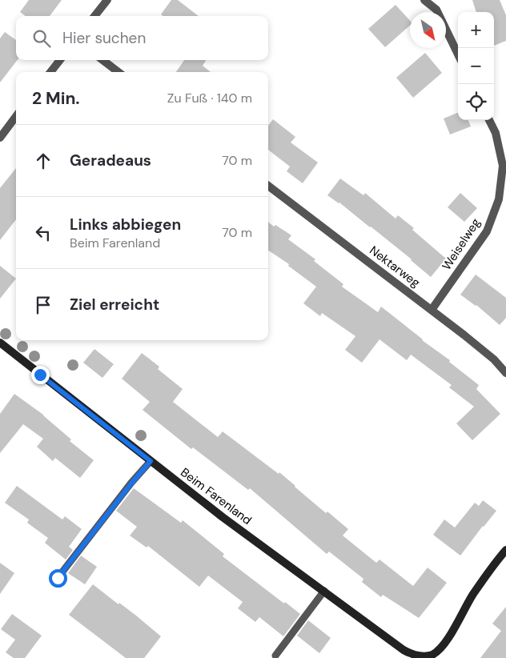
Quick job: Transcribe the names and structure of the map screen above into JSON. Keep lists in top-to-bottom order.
{
  "streets": {
    "street": ["Weiselweg", "Nektarweg", "Beim Farenland"]
  },
  "crossings": [
    ["Weiselweg", "Nektarweg"]
  ],
  "north": "bottom right",
  "page": {
    "map_buttons": ["+", "−"],
    "search": "Hier suchen",
    "heading": ["2 Min.", "Zu Fuß · 140 m"],
    "list": [
      ["Geradeaus", "70 m"],
      ["Links abbiegen", "Beim Farenland", "70 m"],
      "Ziel erreicht"
    ]
  }
}
